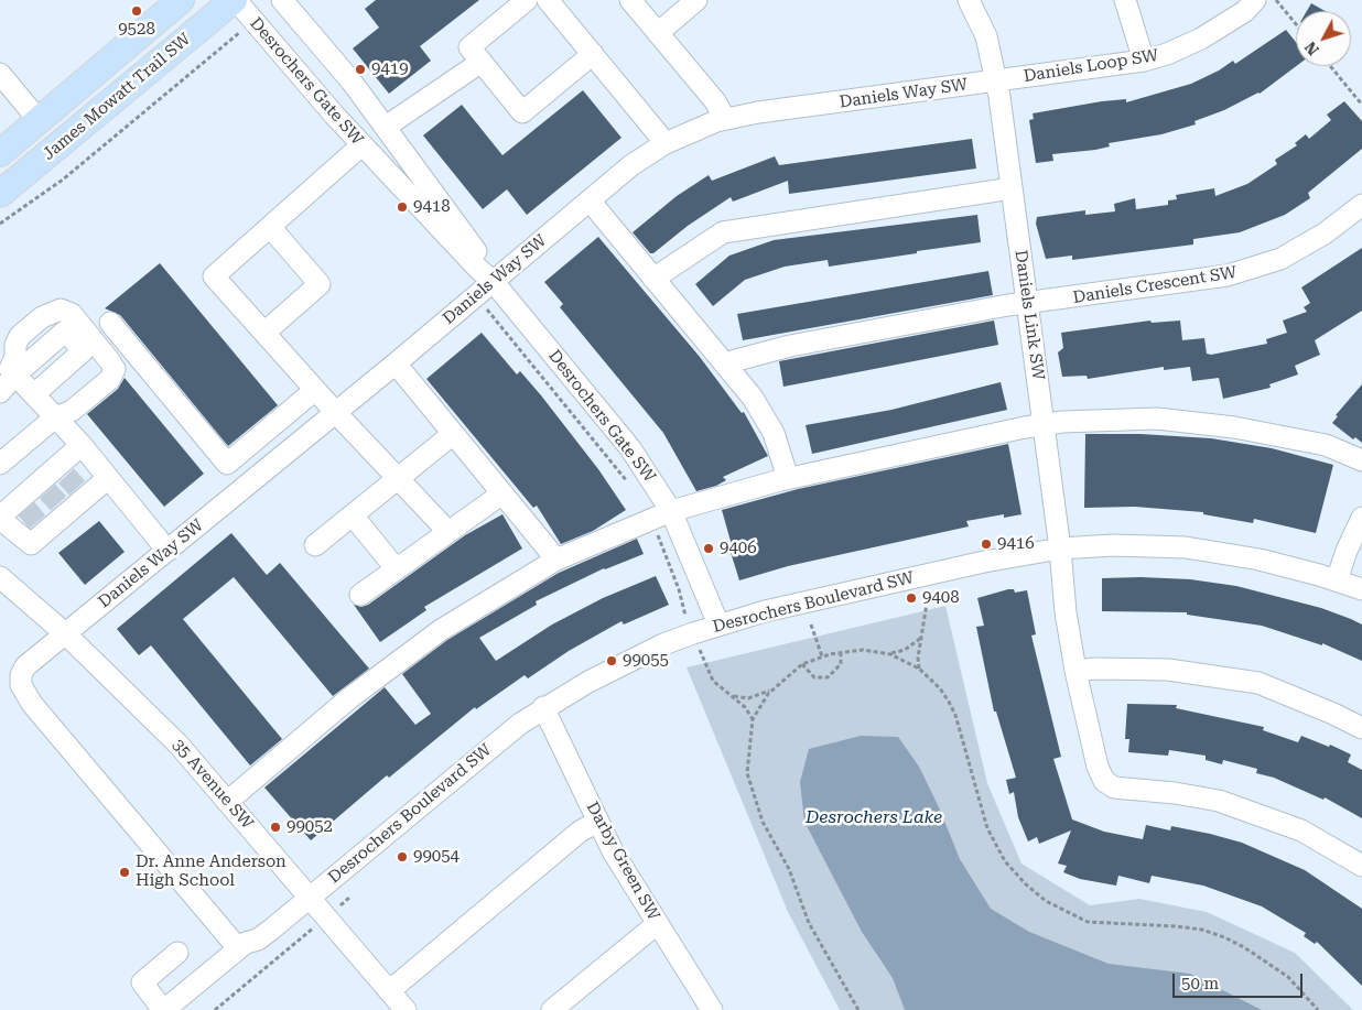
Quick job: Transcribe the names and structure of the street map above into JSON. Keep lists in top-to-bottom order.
{
  "streets": {
    "main road": ["James Mowatt Trail SW"],
    "street": [
      "Daniels Loop SW",
      "Desrochers Gate SW",
      "Daniels Way SW",
      "Daniels Crescent SW",
      "Daniels Link SW",
      "Desrochers Boulevard SW",
      "35 Avenue SW",
      "Darby Green SW"
    ]
  },
  "crossings": [
    ["Daniels Loop SW", "Daniels Way SW"],
    ["Daniels Loop SW", "Daniels Link SW"],
    ["Desrochers Gate SW", "Daniels Way SW"],
    ["Desrochers Gate SW", "James Mowatt Trail SW"],
    ["Desrochers Gate SW", "Desrochers Boulevard SW"],
    ["Daniels Way SW", "Daniels Link SW"],
    ["Daniels Way SW", "Desrochers Boulevard SW"],
    ["Daniels Way SW", "35 Avenue SW"],
    ["Daniels Crescent SW", "Daniels Link SW"],
    ["Daniels Link SW", "Desrochers Boulevard SW"],
    ["Desrochers Boulevard SW", "35 Avenue SW"],
    ["Desrochers Boulevard SW", "Darby Green SW"]
  ],
  "water": ["Desrochers Lake"],
  "places": [
    "9528",
    "9419",
    "9418",
    "9416",
    "9406",
    "9408",
    "99055",
    "99052",
    "99054",
    "Dr. Anne Anderson High School"
  ],
  "scale_bar": "50 m",
  "north": "bottom left"
}
